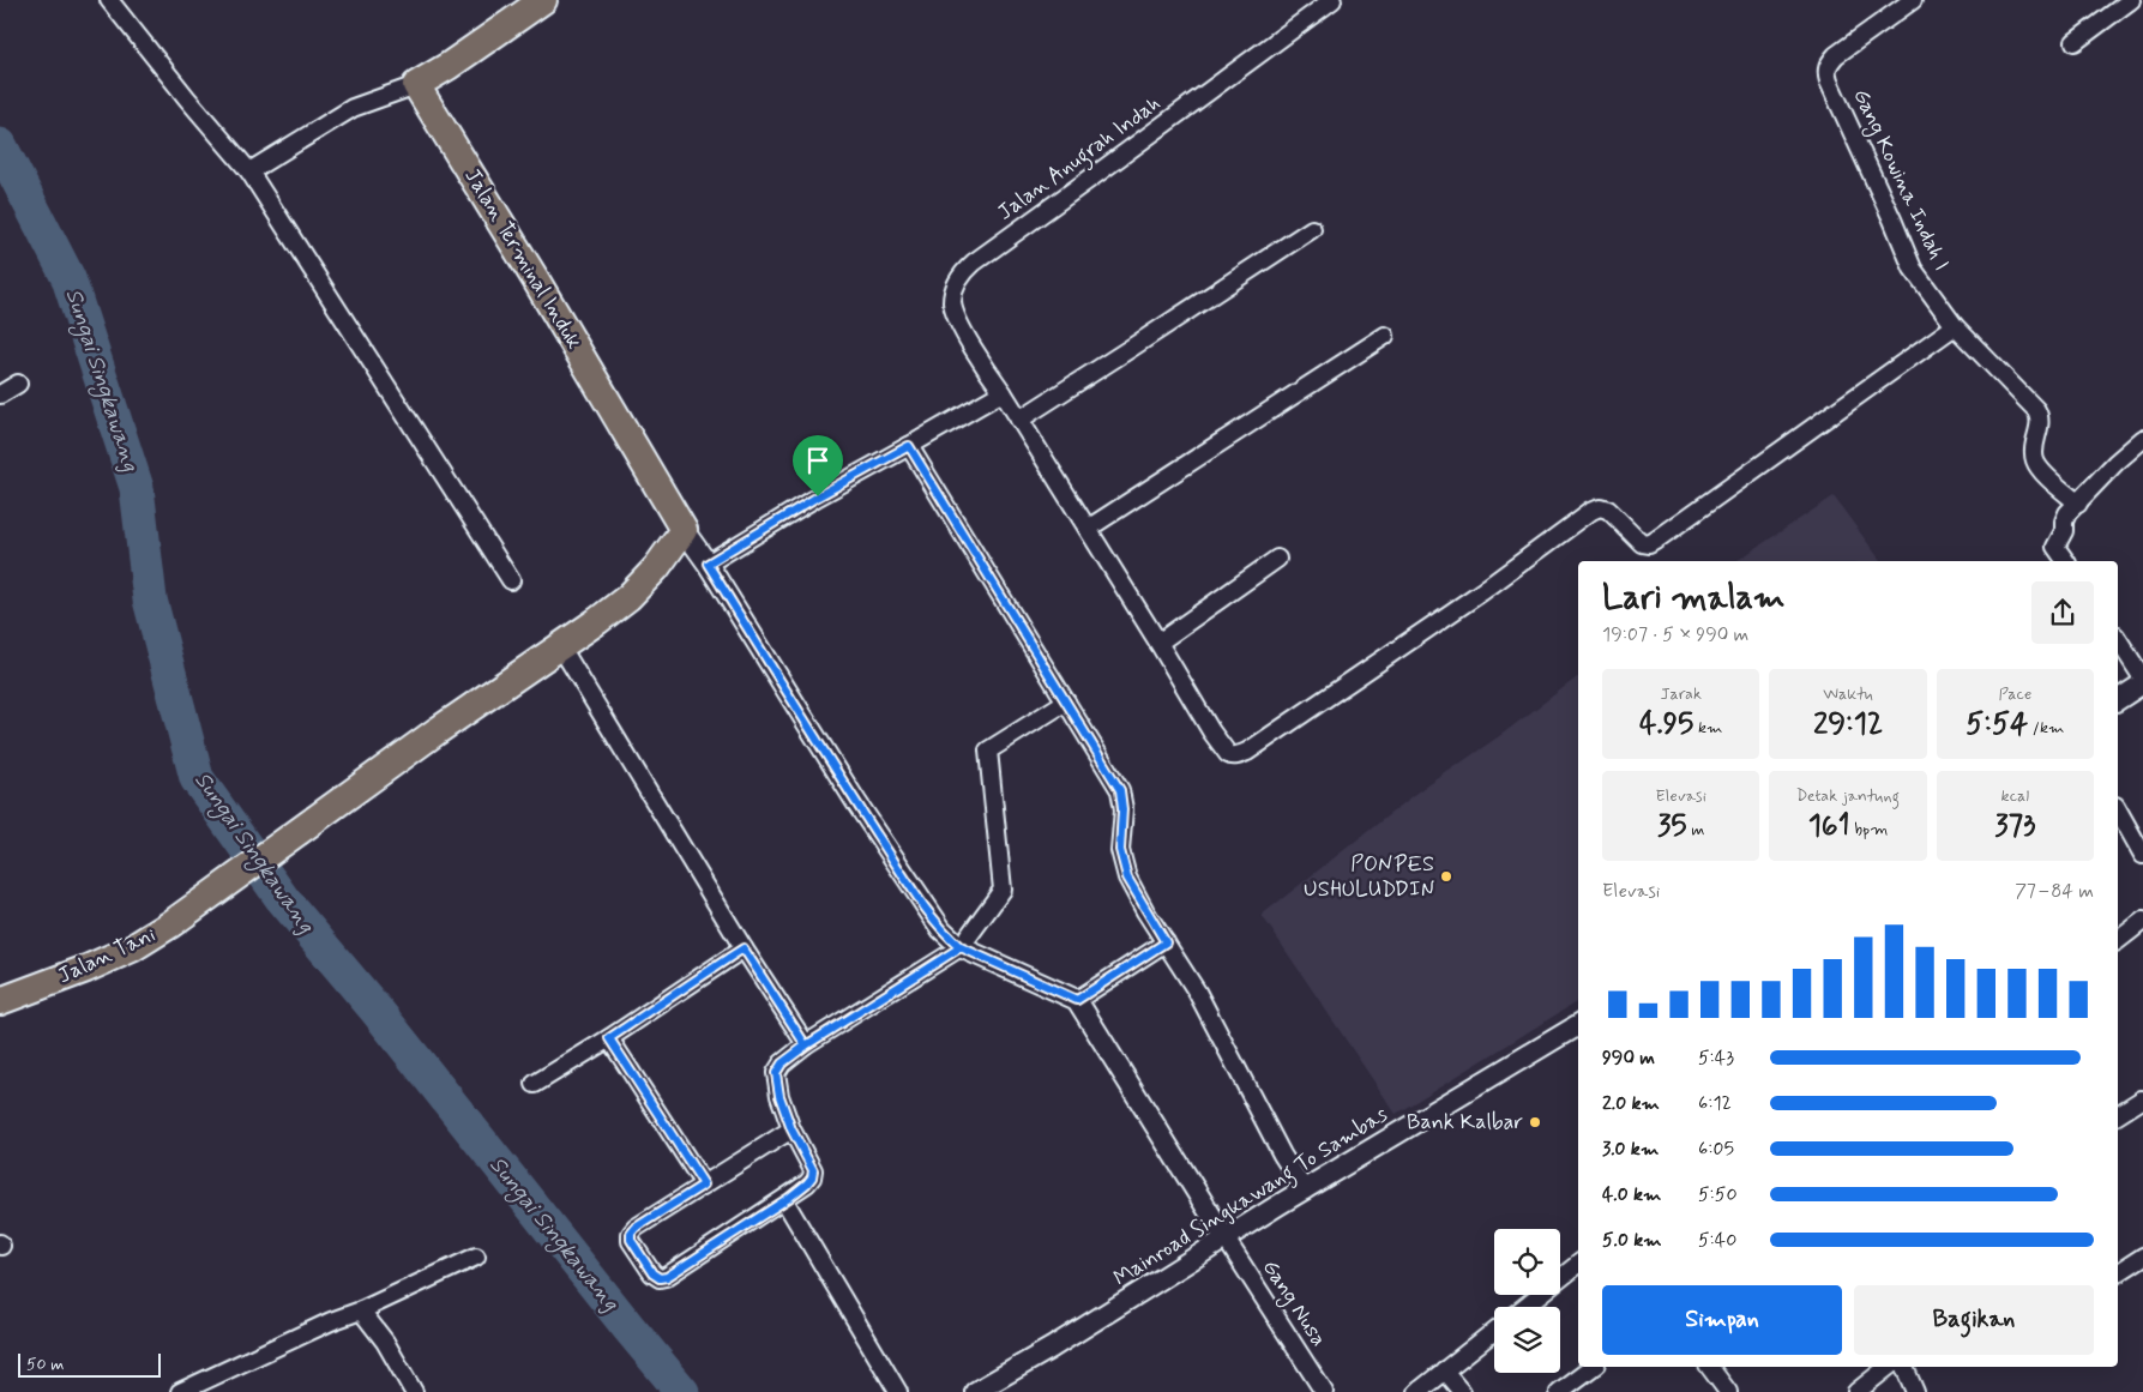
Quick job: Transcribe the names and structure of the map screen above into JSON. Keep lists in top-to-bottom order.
{
  "streets": {
    "highway": ["Jalan Terminal Induk", "Jalan Tani"],
    "street": [
      "Jalan Anugrah Indah",
      "Gang Kowina Indah I",
      "Mainroad Singkawang To Sambas",
      "Gang Nusa"
    ]
  },
  "crossings": [
    ["Jalan Anugrah Indah", "Gang Kowina Indah I"],
    ["Jalan Terminal Induk", "Jalan Tani"],
    ["Mainroad Singkawang To Sambas", "Gang Nusa"]
  ],
  "water": ["Sungai Singkawang"],
  "places": ["PONPES USHULUDDIN", "Bank Kalbar"],
  "scale_bar": "50 m",
  "page": {
    "heading": ["Lari malam", "19:07 · 5 × 990 m"],
    "stats": [
      ["Jarak", "4.95 km"],
      ["Waktu", "29:12"],
      ["Pace", "5:54 /km"],
      ["Elevasi", "35 m"],
      ["Detak jantung", "161 bpm"],
      ["kcal", "373"]
    ],
    "chart": ["Elevasi", "77–84 m"],
    "list": [
      {
        "name": "990 m",
        "note": "5:43"
      },
      {
        "name": "2.0 km",
        "note": "6:12"
      },
      {
        "name": "3.0 km",
        "note": "6:05"
      },
      {
        "name": "4.0 km",
        "note": "5:50"
      },
      {
        "name": "5.0 km",
        "note": "5:40"
      }
    ],
    "buttons": ["Simpan", "Bagikan"],
    "scale": "50 m"
  }
}
